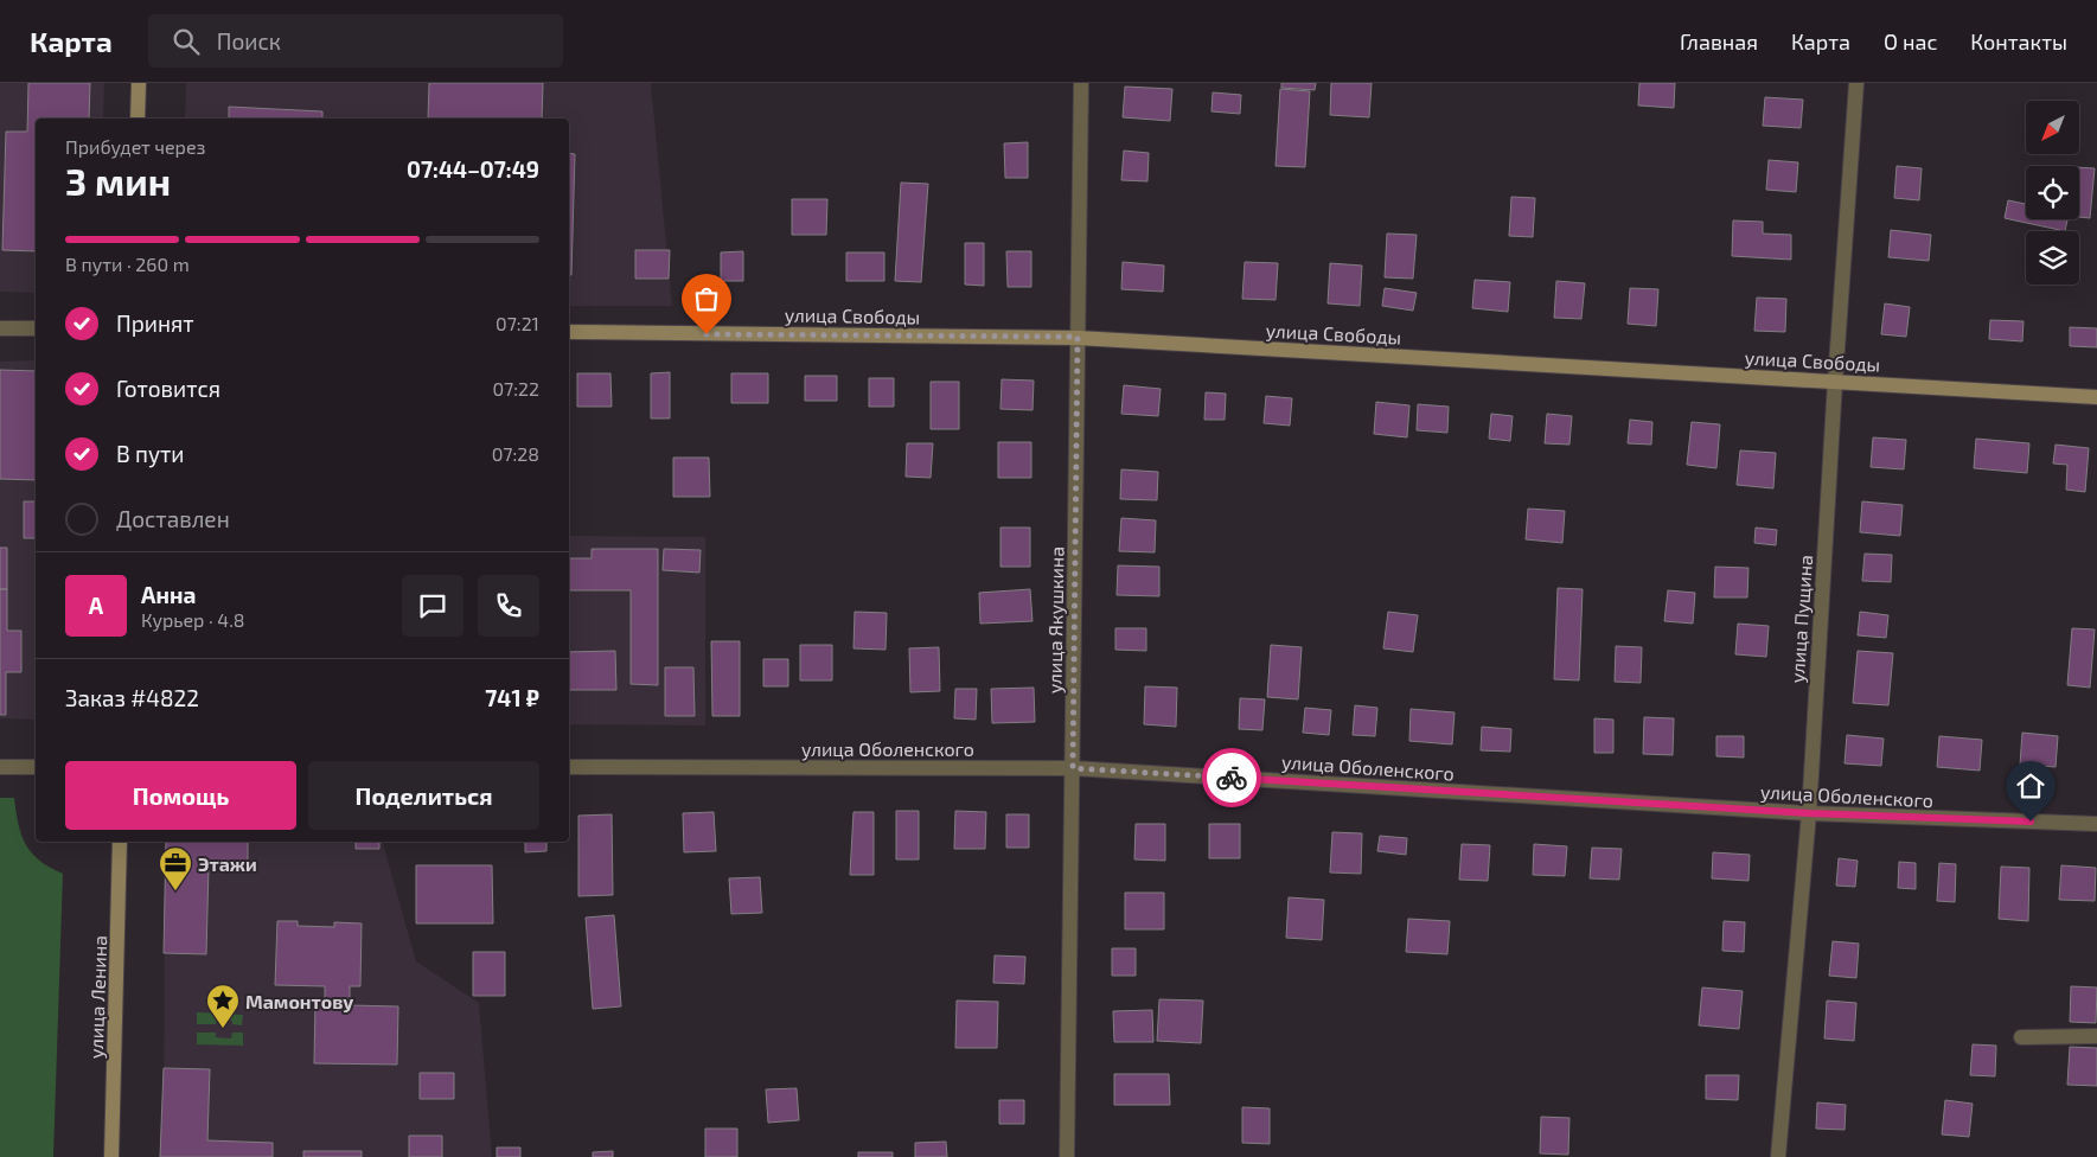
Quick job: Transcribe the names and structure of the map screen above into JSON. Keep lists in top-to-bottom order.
{
  "streets": {
    "street": [
      "улица Свободы",
      "улица Пущина",
      "улица Якушкина",
      "улица Оболенского",
      "улица Ленина"
    ]
  },
  "crossings": [
    ["улица Свободы", "улица Пущина"],
    ["улица Свободы", "улица Якушкина"],
    ["улица Пущина", "улица Оболенского"],
    ["улица Якушкина", "улица Оболенского"]
  ],
  "places": {
    "office": ["Этажи"],
    "place": ["Мамонтову"]
  },
  "north": "bottom left",
  "page": {
    "header": "Карта",
    "search": "Поиск",
    "nav": [
      "Главная",
      "Карта",
      "О нас",
      "Контакты"
    ],
    "heading": ["3 мин", "Прибудет через", "07:44–07:49"],
    "panel": [
      "Анна",
      "Курьер · 4.8",
      "Заказ #4822",
      "741 ₽"
    ],
    "bar": "В пути · 260 m",
    "list": [
      ["Принят", "07:21"],
      ["Готовится", "07:22"],
      ["В пути", "07:28"],
      "Доставлен"
    ],
    "round": "А",
    "buttons": ["Помощь", "Поделиться"]
  }
}
